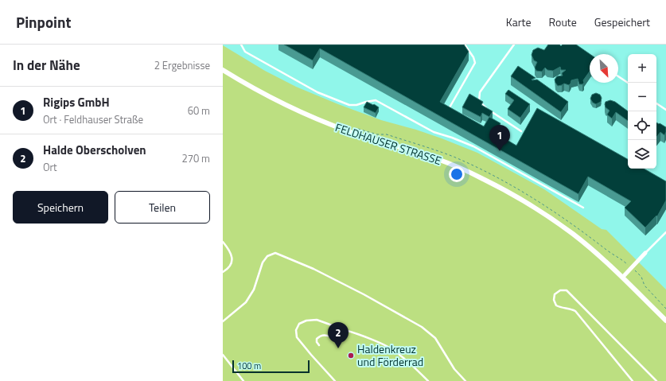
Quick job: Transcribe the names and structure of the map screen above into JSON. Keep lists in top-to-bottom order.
{
  "streets": {
    "street": ["FELDHAUSER STRASSE"]
  },
  "places": ["Haldenkreuz und Förderrad"],
  "scale_bar": "100 m",
  "north": "bottom right",
  "page": {
    "header": "Pinpoint",
    "nav": ["Karte", "Route", "Gespeichert"],
    "heading": ["In der Nähe", "2 Ergebnisse"],
    "map_buttons": ["+", "−"],
    "list": [
      {
        "mark": "1",
        "name": "Rigips GmbH",
        "note": "Ort · Feldhauser Straße",
        "value": "60 m"
      },
      {
        "mark": "2",
        "name": "Halde Oberscholven",
        "note": "Ort",
        "value": "270 m"
      }
    ],
    "pins": ["1", "2"],
    "buttons": ["Speichern", "Teilen"],
    "scale": "100 m"
  }
}
